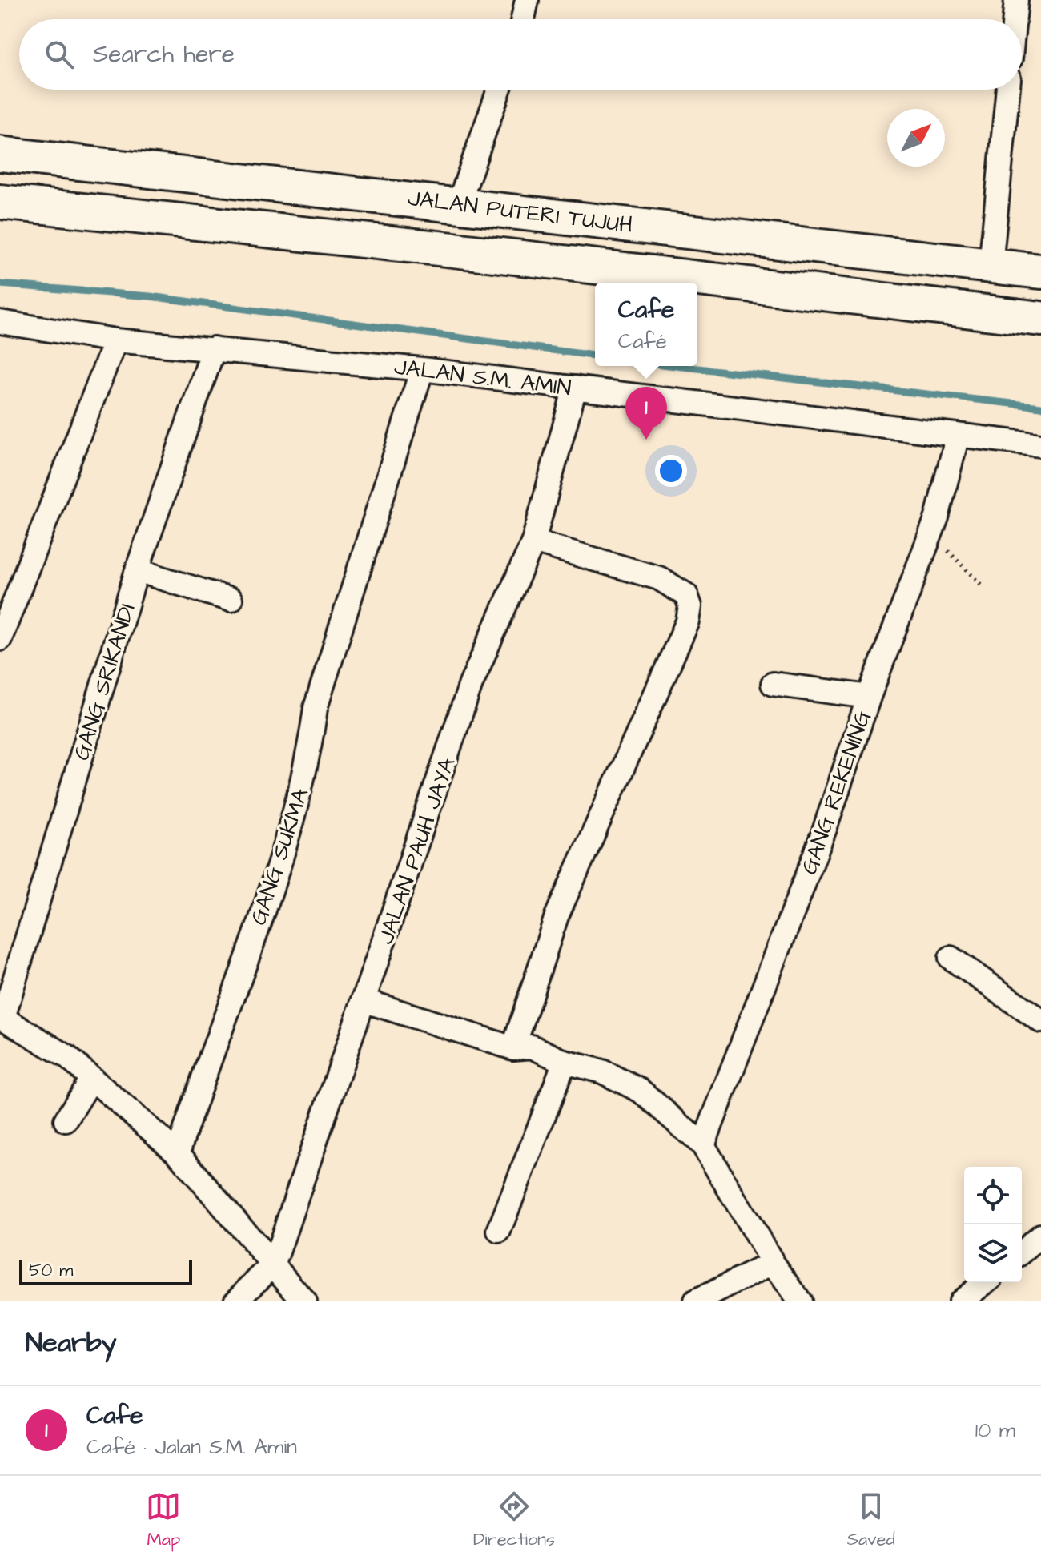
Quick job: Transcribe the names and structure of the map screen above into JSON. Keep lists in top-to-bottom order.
{
  "streets": {
    "highway": ["JALAN PUTERI TUJUH"],
    "street": [
      "JALAN S.M. AMIN",
      "GANG SRIKANDI",
      "GANG REKENING",
      "JALAN PAUH JAYA",
      "GANG SUKMA"
    ]
  },
  "crossings": [
    ["JALAN S.M. AMIN", "GANG SRIKANDI"],
    ["JALAN S.M. AMIN", "GANG REKENING"],
    ["JALAN S.M. AMIN", "JALAN PAUH JAYA"],
    ["JALAN S.M. AMIN", "GANG SUKMA"]
  ],
  "scale_bar": "50 m",
  "north": "top right",
  "page": {
    "search": "Search here",
    "popup": ["Cafe", "Café"],
    "pins": "1",
    "scale": "50 m",
    "heading": "Nearby",
    "list": [
      {
        "mark": "1",
        "name": "Cafe",
        "note": "Café · Jalan S.M. Amin",
        "value": "10 m"
      }
    ],
    "nav": ["Map", "Directions", "Saved"]
  }
}
